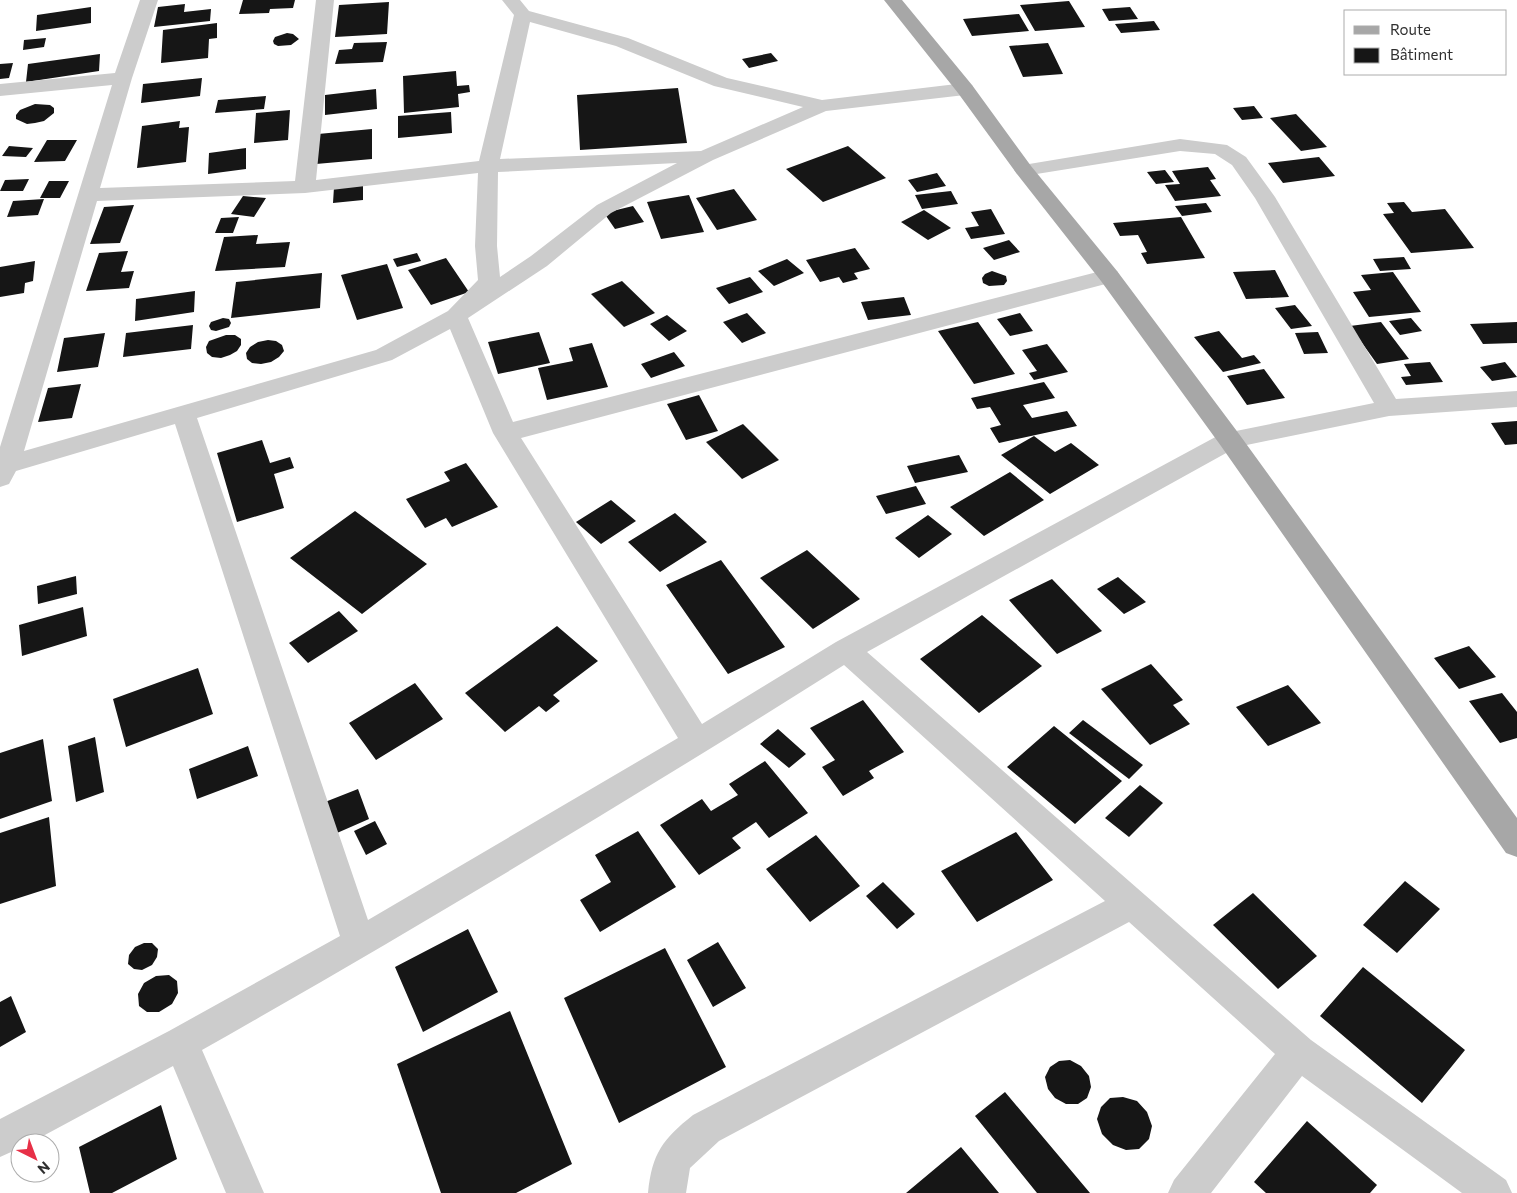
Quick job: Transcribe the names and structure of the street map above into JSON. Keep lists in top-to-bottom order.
{
  "legend": ["Route", "Bâtiment"],
  "north": "bottom right"
}
